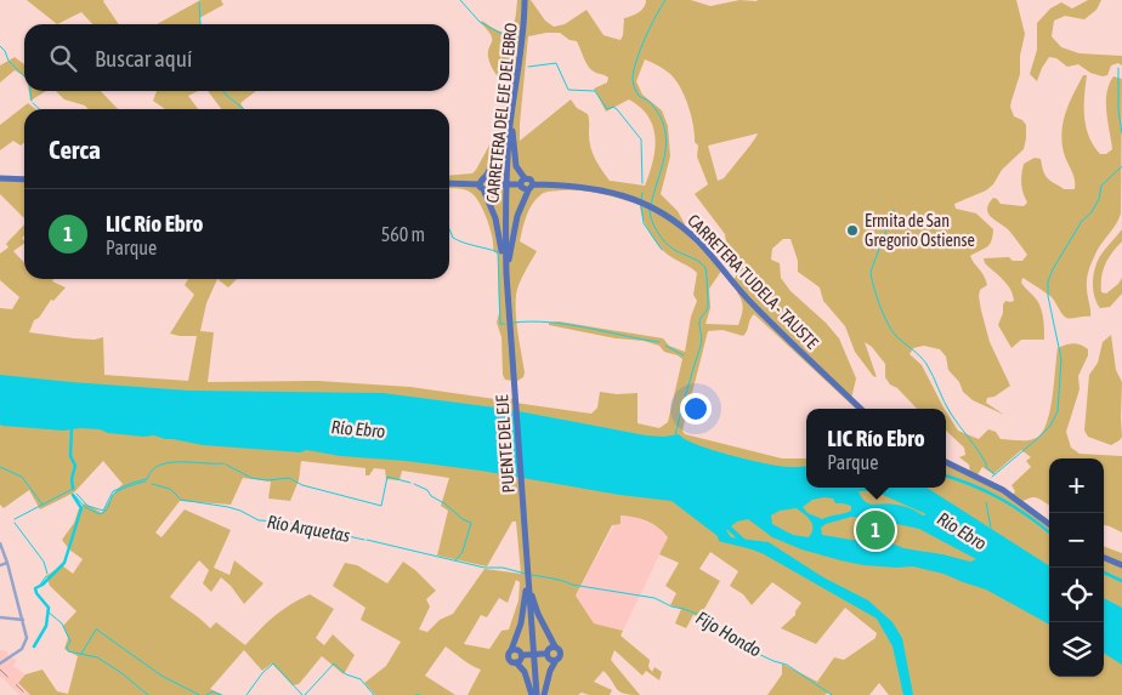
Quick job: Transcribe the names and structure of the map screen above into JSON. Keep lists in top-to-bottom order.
{
  "streets": {
    "main road": ["CARRETERA DEL EJE DEL EBRO", "CARRETERA TUDELA - TAUSTE", "PUENTE DEL EJE"]
  },
  "crossings": [
    ["CARRETERA DEL EJE DEL EBRO", "PUENTE DEL EJE"]
  ],
  "water": ["Río Ebro", "Río Arquetas", "Fijo Hondo"],
  "places": ["Ermita de San Gregorio Ostiense"],
  "page": {
    "search": "Buscar aquí",
    "heading": "Cerca",
    "list": [
      {
        "mark": "1",
        "name": "LIC Río Ebro",
        "note": "Parque",
        "value": "560 m"
      }
    ],
    "popup": ["LIC Río Ebro", "Parque"],
    "map_buttons": ["+", "−"],
    "pins": "1"
  }
}
